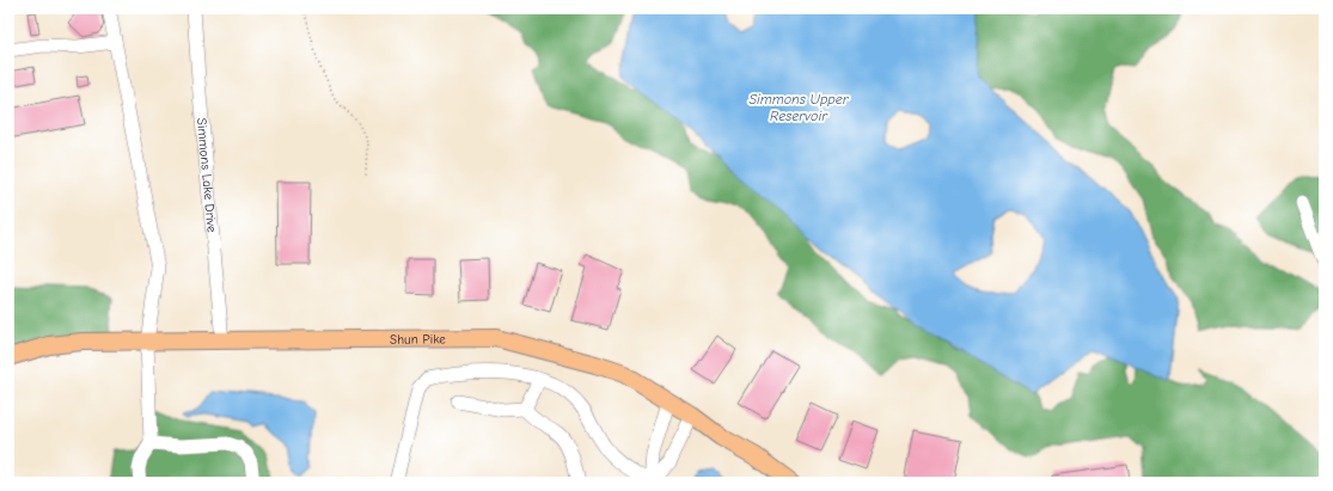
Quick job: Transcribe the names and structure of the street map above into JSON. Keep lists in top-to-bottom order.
{
  "streets": {
    "main road": ["Shun Pike"],
    "street": ["Simmons Lake Drive"]
  },
  "crossings": [
    ["Simmons Lake Drive", "Shun Pike"]
  ],
  "water": ["Simmons Upper Reservoir"]
}
